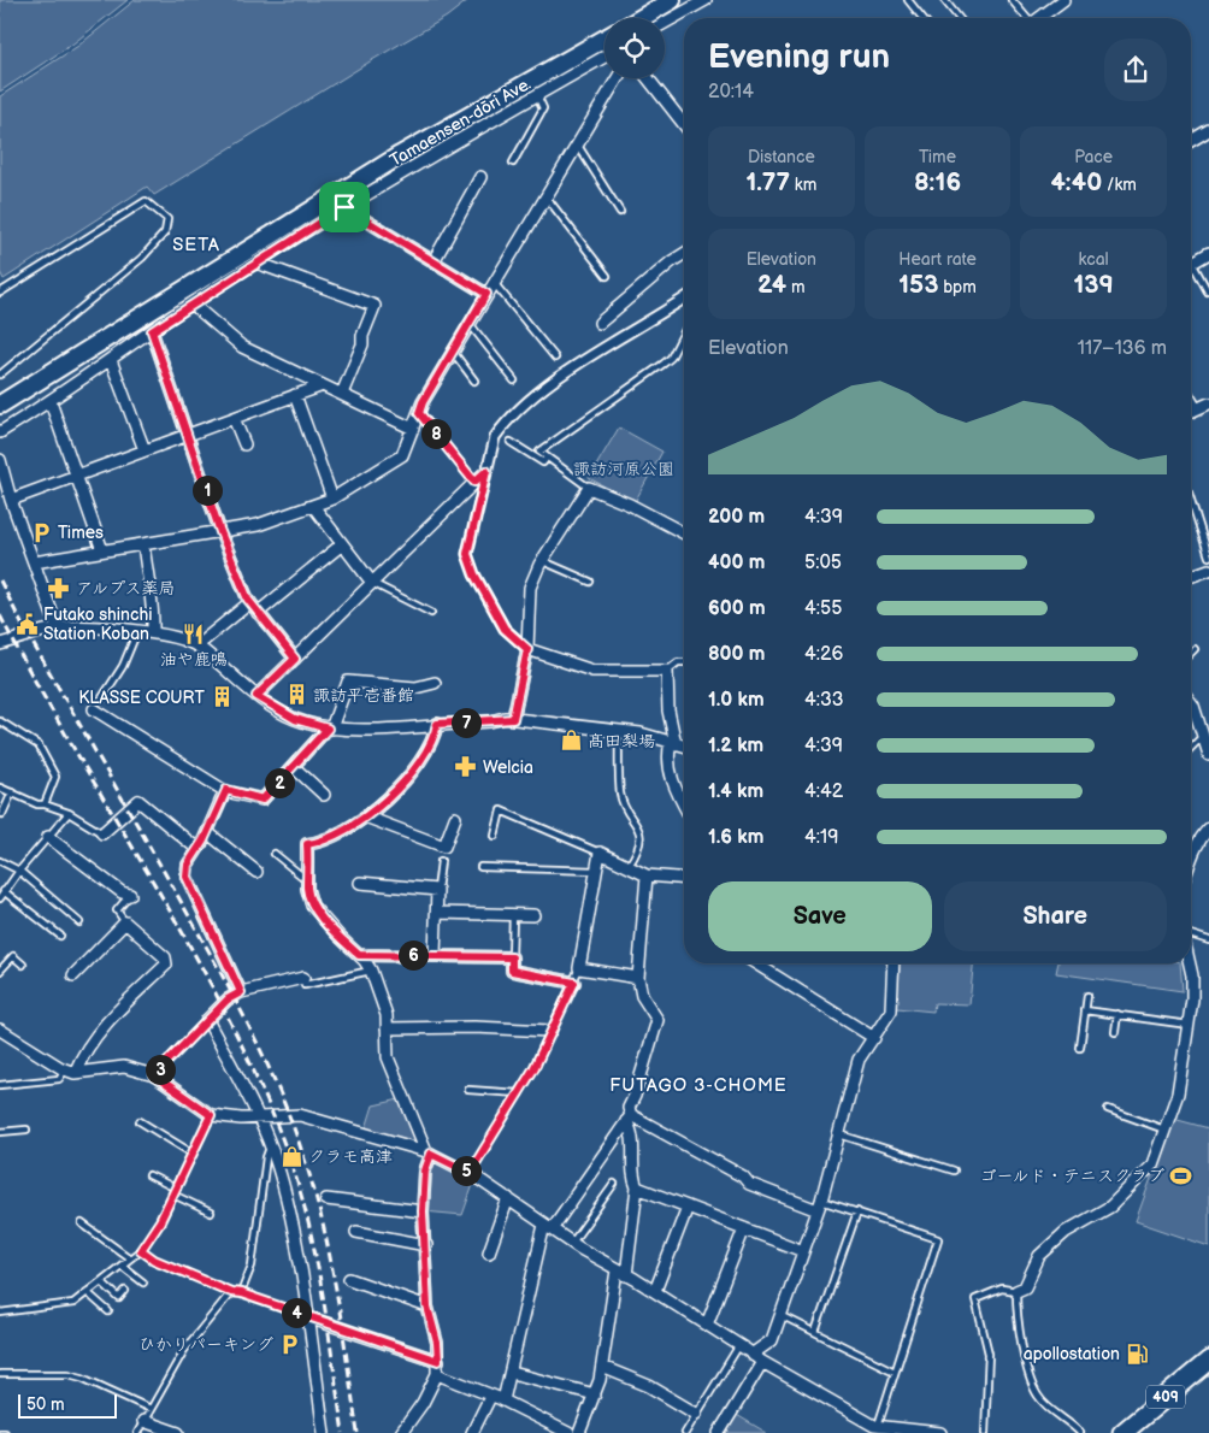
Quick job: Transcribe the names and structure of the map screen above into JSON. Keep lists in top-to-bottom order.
{
  "streets": {
    "highway": ["409"],
    "main road": ["Tamaensen-dōri Ave."]
  },
  "districts": ["SETA", "FUTAGO 3-CHOME"],
  "parks": ["諏訪河原公園"],
  "places": {
    "parking": ["Times", "ひかりパーキング"],
    "pharmacy": ["アルプス薬局", "Welcia"],
    "public building": ["Futako shinchi Station Koban"],
    "restaurant": ["油や鹿鳴"],
    "building": ["諏訪平壱番館", "KLASSE COURT"],
    "shop": ["髙田梨場", "クラモ高津"],
    "sports": ["ゴールド・テニスクラブ"],
    "fuel station": ["apollostation"]
  },
  "scale_bar": "50 m",
  "page": {
    "heading": ["Evening run", "20:14"],
    "stats": [
      ["Distance", "1.77 km"],
      ["Time", "8:16"],
      ["Pace", "4:40 /km"],
      ["Elevation", "24 m"],
      ["Heart rate", "153 bpm"],
      ["kcal", "139"]
    ],
    "chart": ["Elevation", "117–136 m"],
    "pins": [
      "8",
      "1",
      "7",
      "2",
      "6",
      "3",
      "5",
      "4"
    ],
    "list": [
      {
        "name": "200 m",
        "note": "4:39"
      },
      {
        "name": "400 m",
        "note": "5:05"
      },
      {
        "name": "600 m",
        "note": "4:55"
      },
      {
        "name": "800 m",
        "note": "4:26"
      },
      {
        "name": "1.0 km",
        "note": "4:33"
      },
      {
        "name": "1.2 km",
        "note": "4:39"
      },
      {
        "name": "1.4 km",
        "note": "4:42"
      },
      {
        "name": "1.6 km",
        "note": "4:19"
      }
    ],
    "buttons": ["Save", "Share"],
    "scale": "50 m"
  }
}
